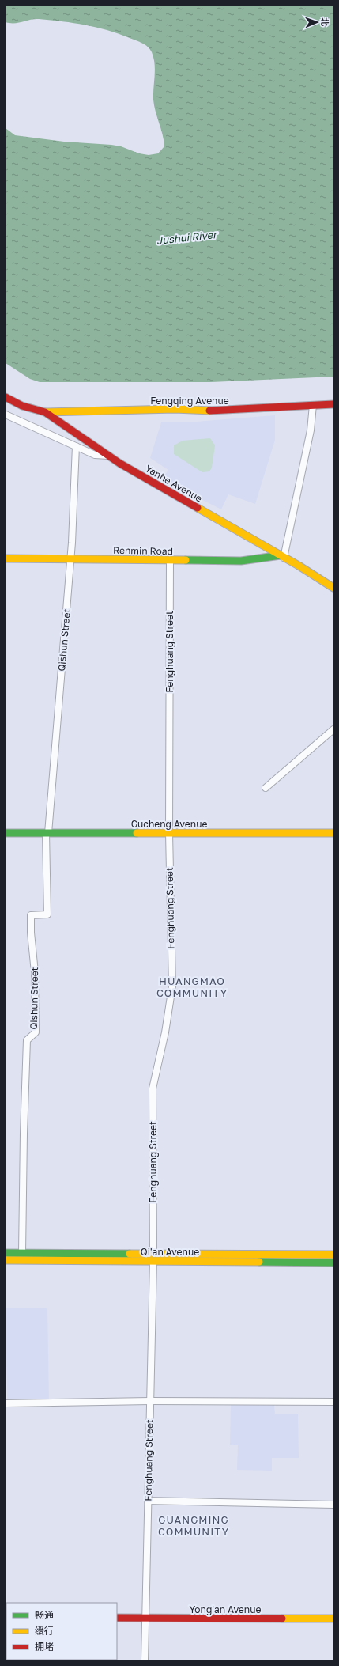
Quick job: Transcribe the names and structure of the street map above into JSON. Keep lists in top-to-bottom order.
{
  "streets": {
    "street": [
      "Fengqing Avenue",
      "Yanhe Avenue",
      "Renmin Road",
      "Qishun Street",
      "Fenghuang Street",
      "Gucheng Avenue",
      "Qi'an Avenue",
      "Yong'an Avenue"
    ]
  },
  "crossings": [
    ["Fengqing Avenue", "Yanhe Avenue"],
    ["Yanhe Avenue", "Renmin Road"],
    ["Renmin Road", "Qishun Street"],
    ["Renmin Road", "Fenghuang Street"],
    ["Qishun Street", "Gucheng Avenue"],
    ["Qishun Street", "Qi'an Avenue"],
    ["Fenghuang Street", "Gucheng Avenue"],
    ["Fenghuang Street", "Qi'an Avenue"],
    ["Fenghuang Street", "Yong'an Avenue"]
  ],
  "districts": ["HUANGMAO COMMUNITY", "GUANGMING COMMUNITY"],
  "water": ["Jushui River"],
  "legend": ["畅通", "缓行", "拥堵"],
  "north": "right"
}
